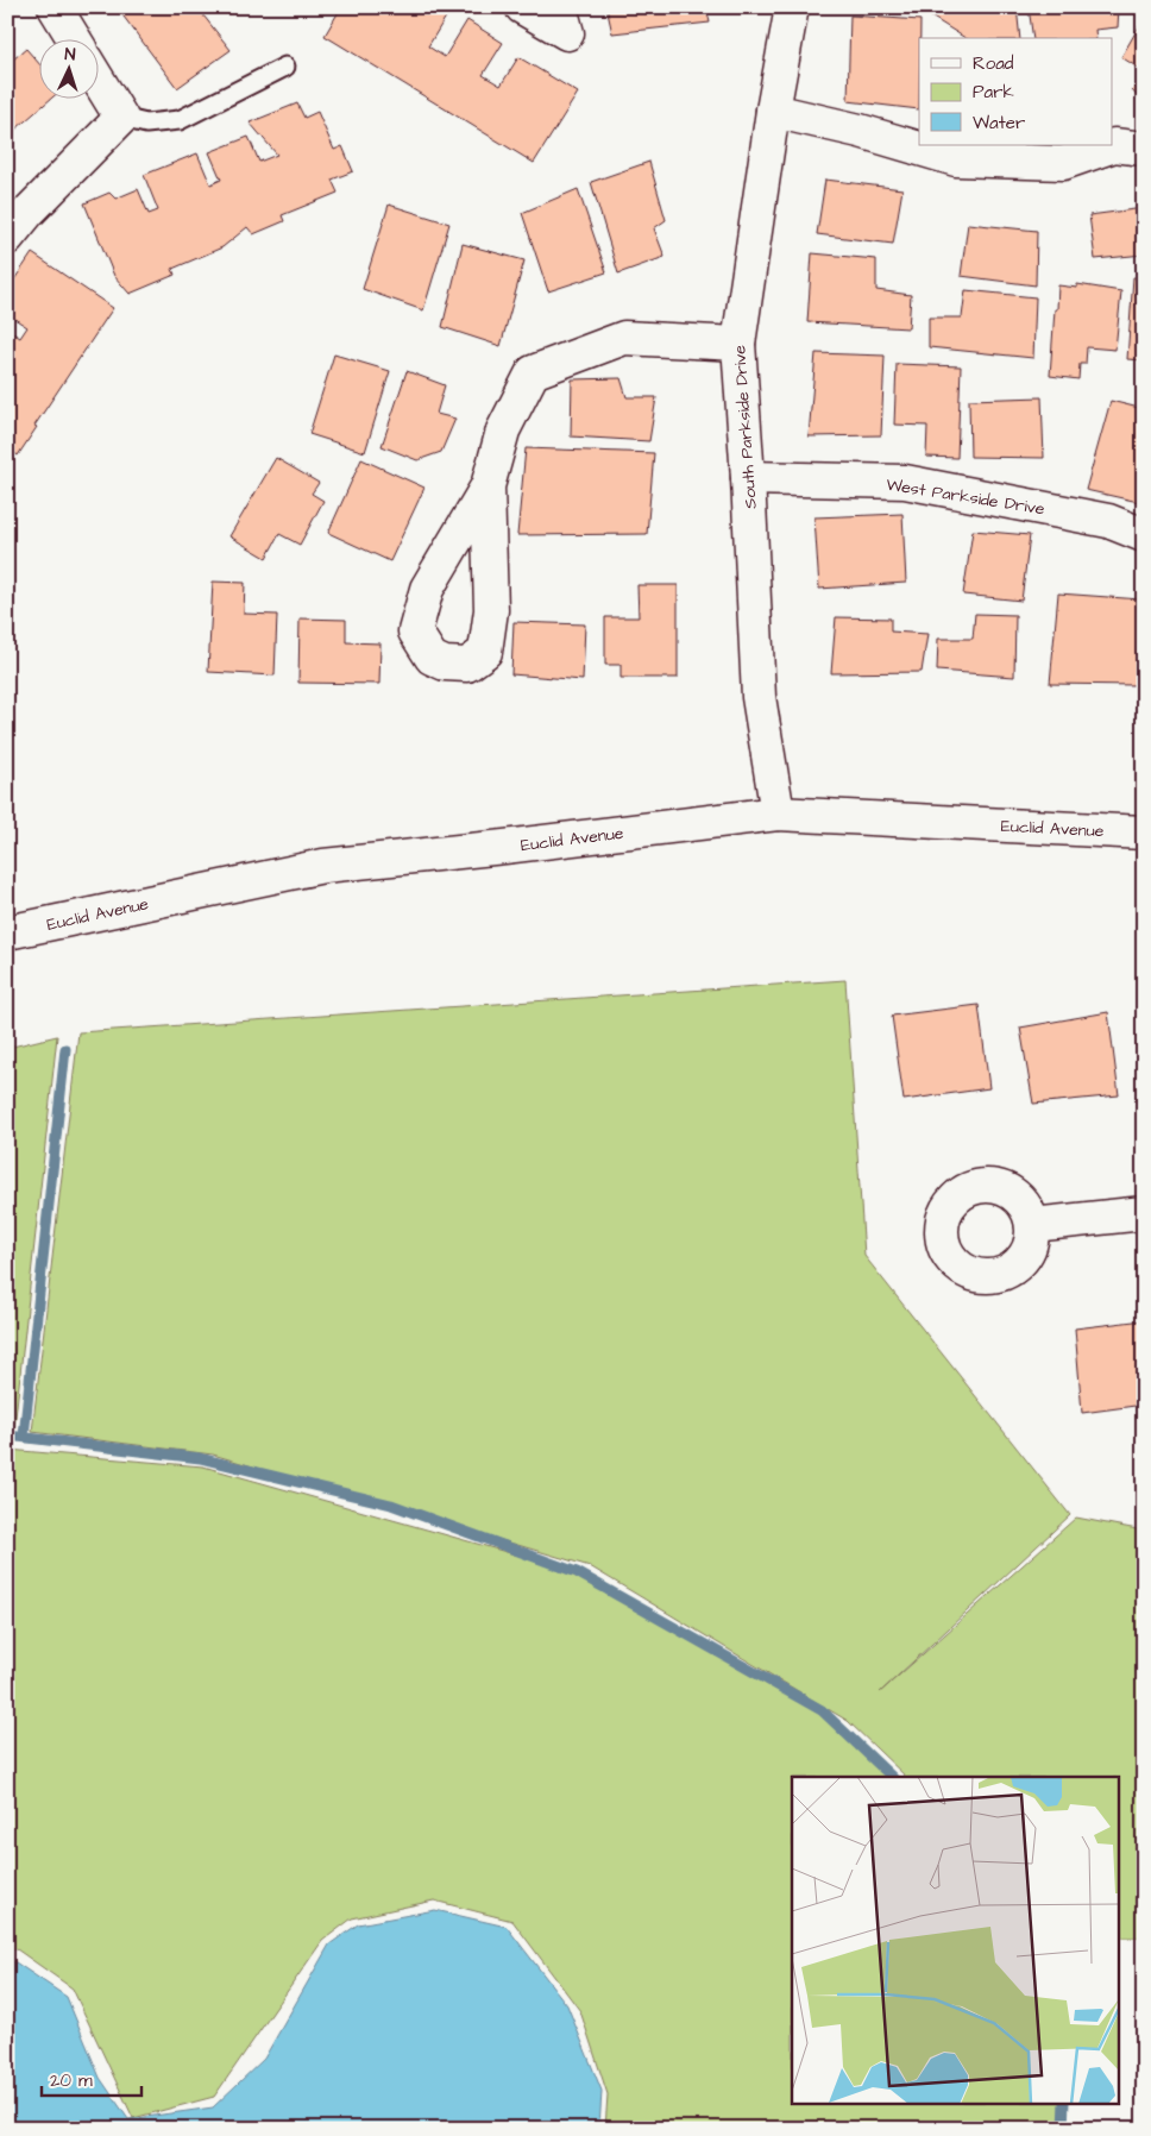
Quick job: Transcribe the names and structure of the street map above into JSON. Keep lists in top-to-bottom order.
{
  "streets": {
    "street": ["South Parkside Drive", "West Parkside Drive", "Euclid Avenue"]
  },
  "crossings": [
    ["South Parkside Drive", "West Parkside Drive"],
    ["South Parkside Drive", "Euclid Avenue"]
  ],
  "legend": ["Road", "Park", "Water"],
  "scale_bar": "20 m",
  "north": "top"
}
